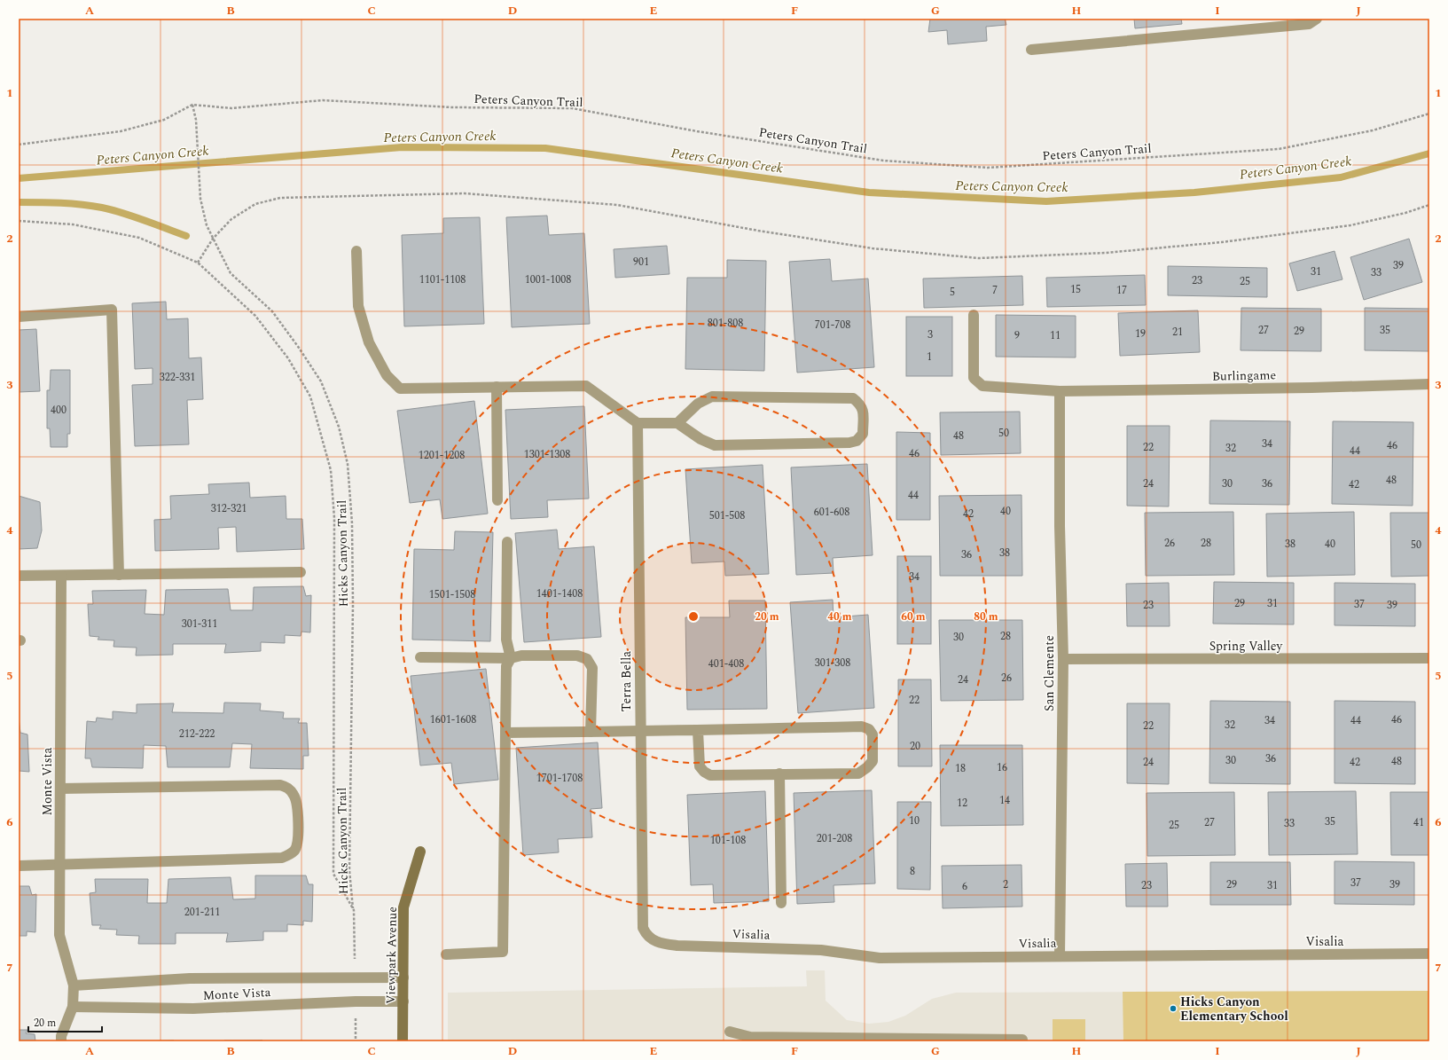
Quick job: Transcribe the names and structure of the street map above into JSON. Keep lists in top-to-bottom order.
{
  "streets": {
    "street": [
      "Burlingame",
      "Spring Valley",
      "San Clemente",
      "Terra Bella",
      "Monte Vista",
      "Visalia",
      "Viewpark Avenue"
    ],
    "path": ["Peters Canyon Trail", "Hicks Canyon Trail"]
  },
  "crossings": [
    ["Burlingame", "San Clemente"],
    ["Hicks Canyon Trail", "Monte Vista"],
    ["Spring Valley", "San Clemente"],
    ["San Clemente", "Visalia"],
    ["Terra Bella", "Visalia"],
    ["Monte Vista", "Viewpark Avenue"]
  ],
  "water": ["Peters Canyon Creek"],
  "places": ["Hicks Canyon Elementary School"],
  "house_numbers": [
    "901",
    "39",
    "31",
    "33",
    "1101-1108",
    "1001-1008",
    "23",
    "25",
    "15",
    "7",
    "17",
    "5",
    "801-808",
    "701-708",
    "27",
    "35",
    "29",
    "21",
    "19",
    "3",
    "9",
    "11",
    "1",
    "322-331",
    "400",
    "50",
    "48",
    "34",
    "46",
    "22",
    "32",
    "44",
    "46",
    "1301-1308",
    "1201-1208",
    "48",
    "24",
    "30",
    "36",
    "42",
    "44",
    "312-321",
    "40",
    "601-608",
    "42",
    "501-508",
    "26",
    "28",
    "38",
    "40",
    "50",
    "38",
    "36",
    "34",
    "1401-1408",
    "1501-1508",
    "29",
    "31",
    "37",
    "23",
    "39",
    "301-311",
    "28",
    "30",
    "301-308",
    "401-408",
    "26",
    "24",
    "22",
    "1601-1608",
    "46",
    "34",
    "44",
    "32",
    "22",
    "212-222",
    "20",
    "36",
    "30",
    "48",
    "24",
    "42",
    "16",
    "18",
    "1701-1708",
    "14",
    "12",
    "10",
    "35",
    "27",
    "41",
    "33",
    "25",
    "201-208",
    "101-108",
    "8",
    "37",
    "2",
    "29",
    "39",
    "23",
    "31",
    "6",
    "201-211"
  ],
  "scale_bar": "20 m",
  "grid": {
    "columns": [
      "A",
      "B",
      "C",
      "D",
      "E",
      "F",
      "G",
      "H",
      "I",
      "J"
    ],
    "rows": [
      "1",
      "2",
      "3",
      "4",
      "5",
      "6",
      "7"
    ]
  },
  "rings": [
    "20 m",
    "40 m",
    "60 m",
    "80 m"
  ]
}
